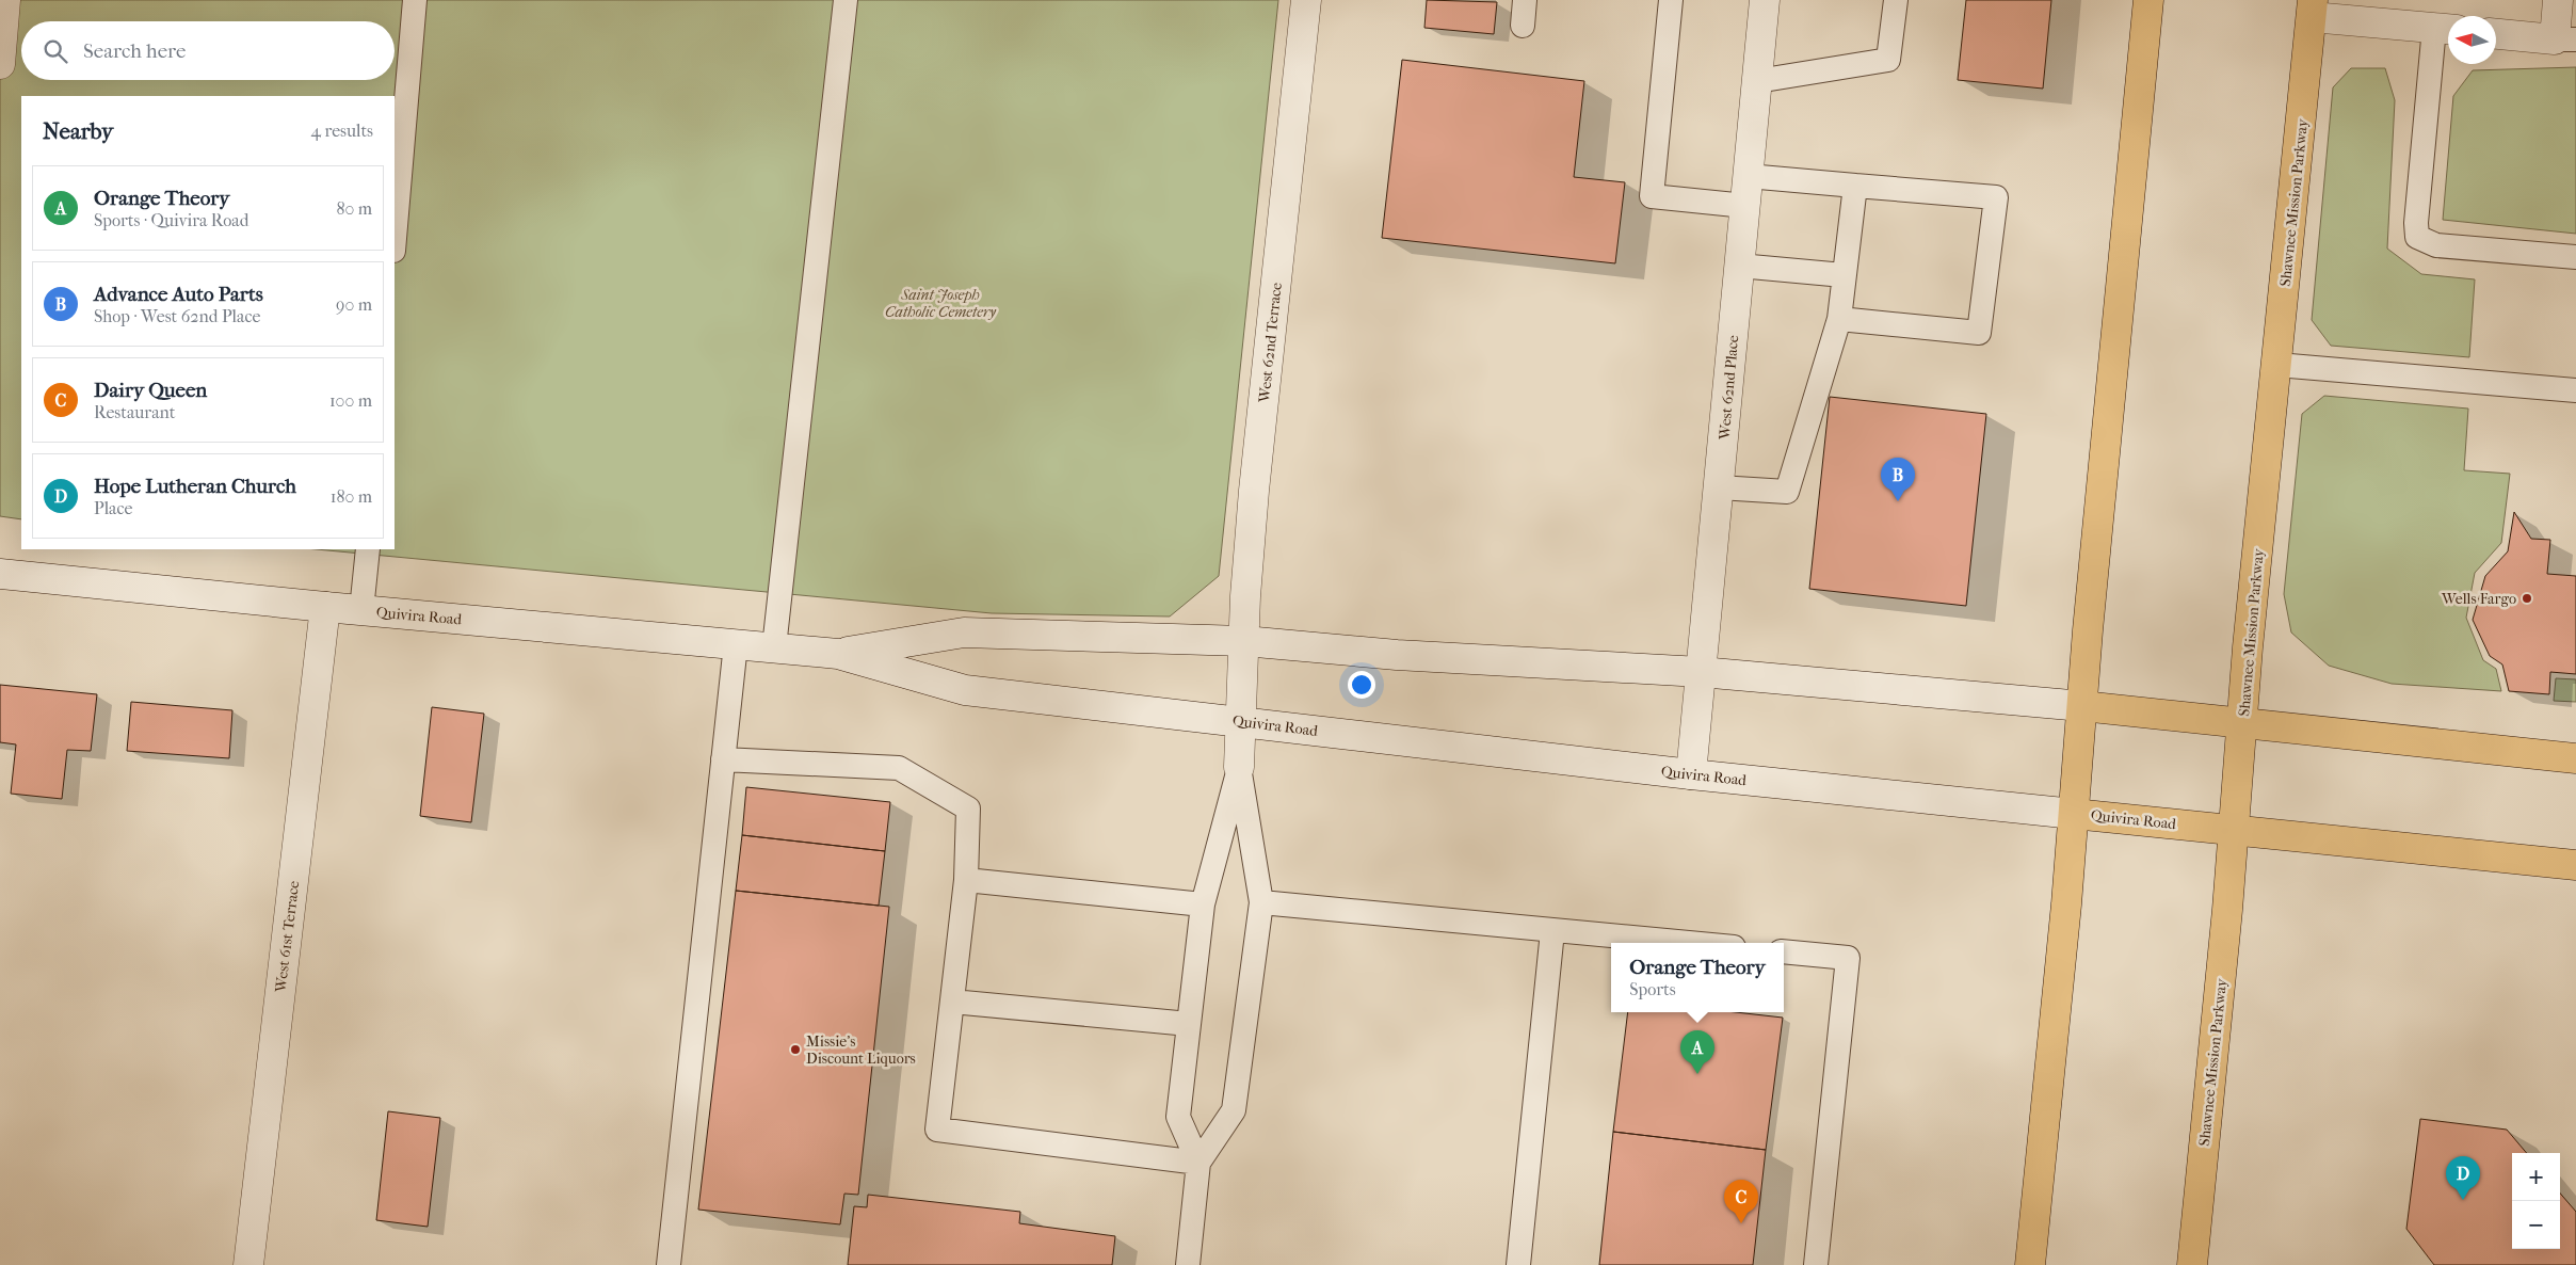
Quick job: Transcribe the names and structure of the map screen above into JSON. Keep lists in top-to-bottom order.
{
  "streets": {
    "main road": [
      "Shawnee Mission Parkway",
      "West 62nd Terrace",
      "West 62nd Place",
      "Quivira Road",
      "West 61st Terrace"
    ]
  },
  "crossings": [
    ["Shawnee Mission Parkway", "Quivira Road"],
    ["West 62nd Terrace", "Quivira Road"],
    ["West 62nd Place", "Quivira Road"],
    ["Quivira Road", "West 61st Terrace"]
  ],
  "parks": ["Saint Joseph Catholic Cemetery"],
  "places": ["Wells Fargo", "Missie's Discount Liquors"],
  "north": "left",
  "page": {
    "search": "Search here",
    "heading": ["Nearby", "4 results"],
    "list": [
      {
        "mark": "A",
        "name": "Orange Theory",
        "note": "Sports · Quivira Road",
        "value": "80 m"
      },
      {
        "mark": "B",
        "name": "Advance Auto Parts",
        "note": "Shop · West 62nd Place",
        "value": "90 m"
      },
      {
        "mark": "C",
        "name": "Dairy Queen",
        "note": "Restaurant",
        "value": "100 m"
      },
      {
        "mark": "D",
        "name": "Hope Lutheran Church",
        "note": "Place",
        "value": "180 m"
      }
    ],
    "pins": [
      "B",
      "A",
      "D",
      "C"
    ],
    "popup": ["Orange Theory", "Sports"],
    "map_buttons": ["+", "−"]
  }
}
